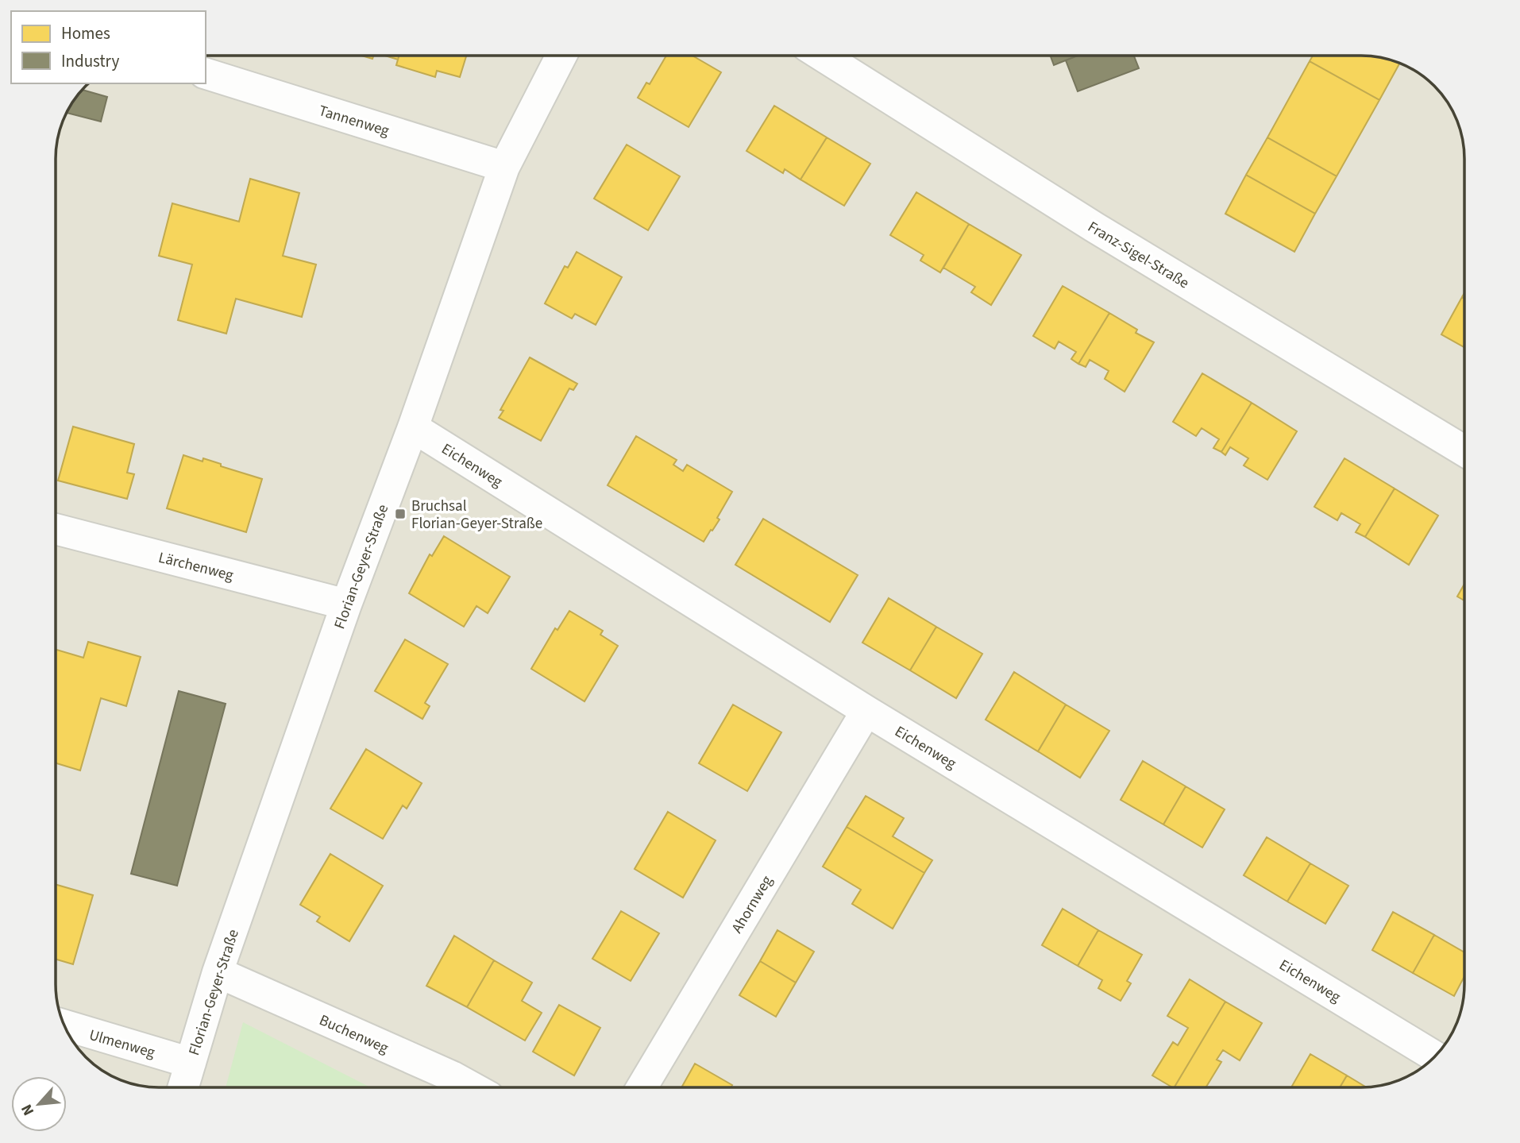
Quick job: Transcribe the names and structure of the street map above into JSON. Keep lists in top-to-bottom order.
{
  "streets": {
    "street": [
      "Tannenweg",
      "Franz-Sigel-Straße",
      "Eichenweg",
      "Lärchenweg",
      "Florian-Geyer-Straße",
      "Ahornweg",
      "Buchenweg",
      "Ulmenweg"
    ]
  },
  "crossings": [
    ["Tannenweg", "Florian-Geyer-Straße"],
    ["Eichenweg", "Florian-Geyer-Straße"],
    ["Eichenweg", "Ahornweg"],
    ["Lärchenweg", "Florian-Geyer-Straße"],
    ["Florian-Geyer-Straße", "Buchenweg"],
    ["Florian-Geyer-Straße", "Ulmenweg"]
  ],
  "places": {
    "transit": ["Bruchsal Florian-Geyer-Straße"]
  },
  "legend": ["Homes", "Industry"],
  "north": "bottom left"
}
